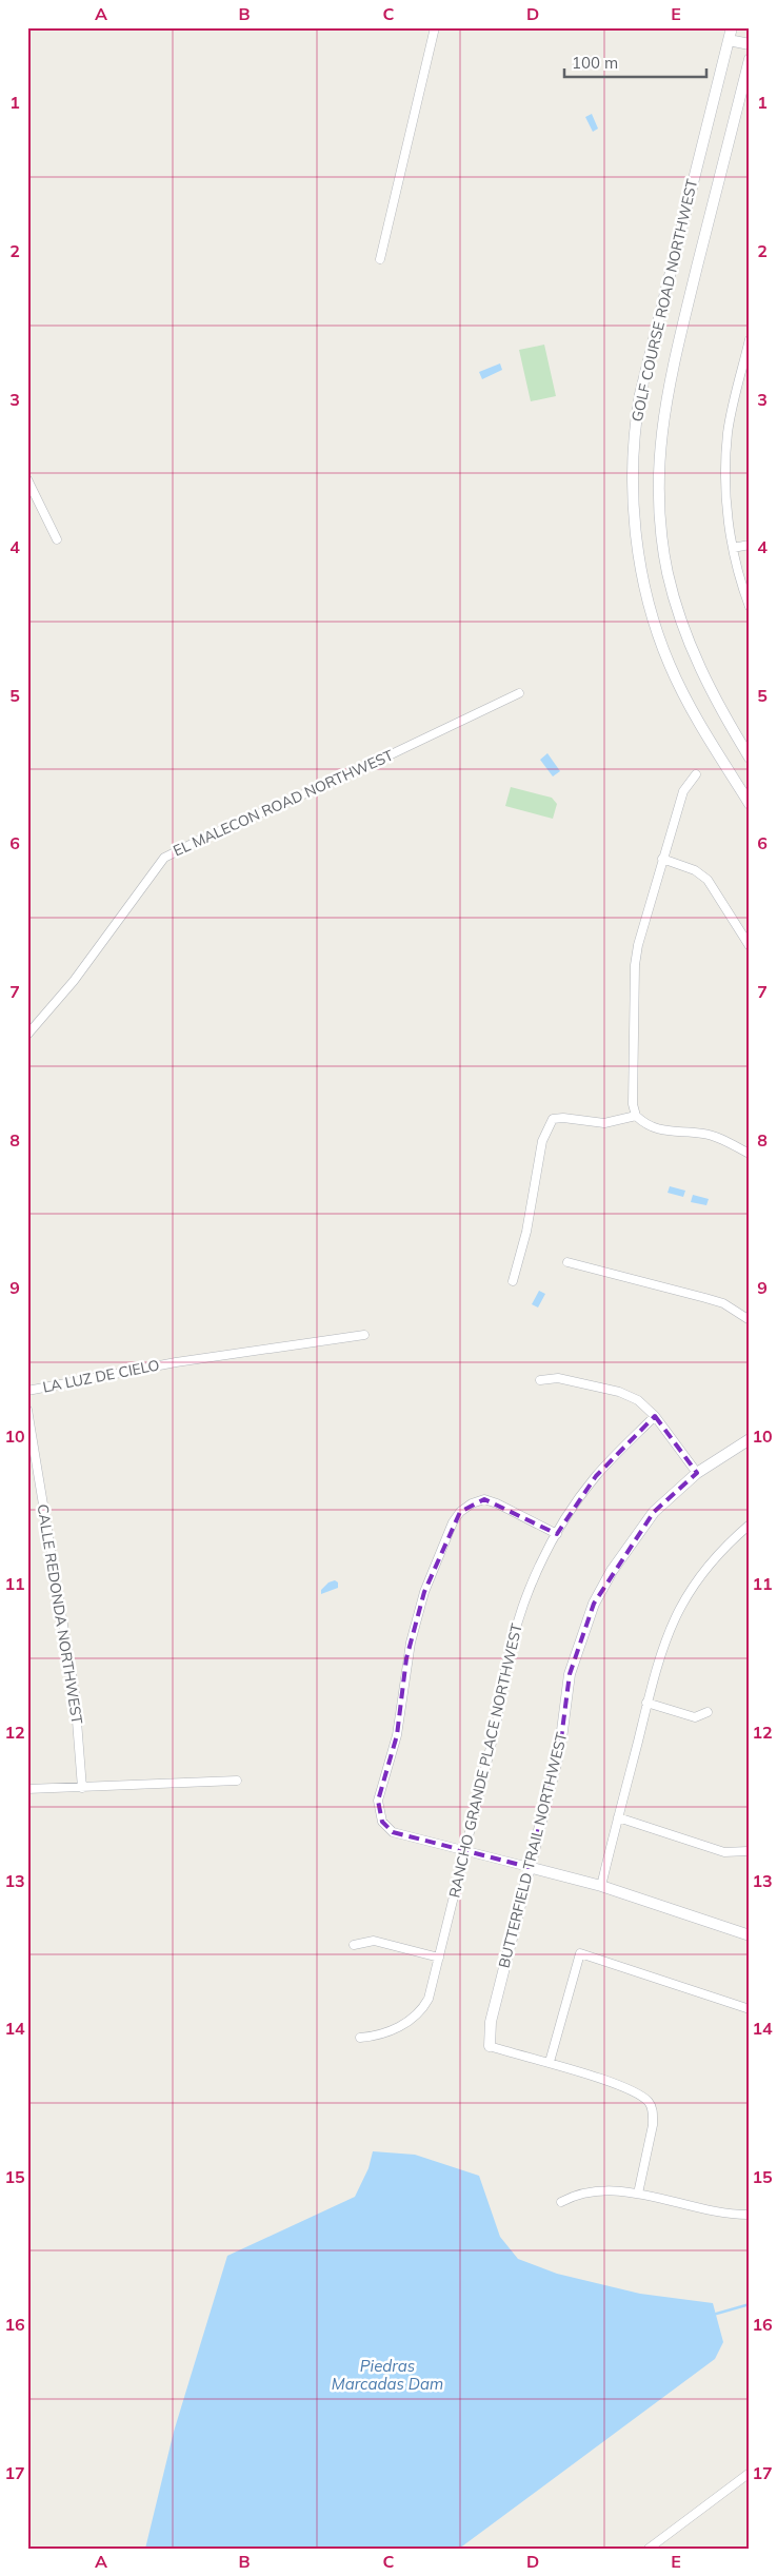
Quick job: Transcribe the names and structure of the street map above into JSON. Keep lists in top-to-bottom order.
{
  "streets": {
    "main road": ["GOLF COURSE ROAD NORTHWEST", "BUTTERFIELD TRAIL NORTHWEST"],
    "street": [
      "EL MALECON ROAD NORTHWEST",
      "LA LUZ DE CIELO",
      "CALLE REDONDA NORTHWEST",
      "RANCHO GRANDE PLACE NORTHWEST"
    ]
  },
  "water": ["Piedras Marcadas Dam"],
  "scale_bar": "100 m",
  "grid": {
    "columns": [
      "A",
      "B",
      "C",
      "D",
      "E"
    ],
    "rows": [
      "1",
      "2",
      "3",
      "4",
      "5",
      "6",
      "7",
      "8",
      "9",
      "10",
      "11",
      "12",
      "13",
      "14",
      "15",
      "16",
      "17"
    ]
  }
}
